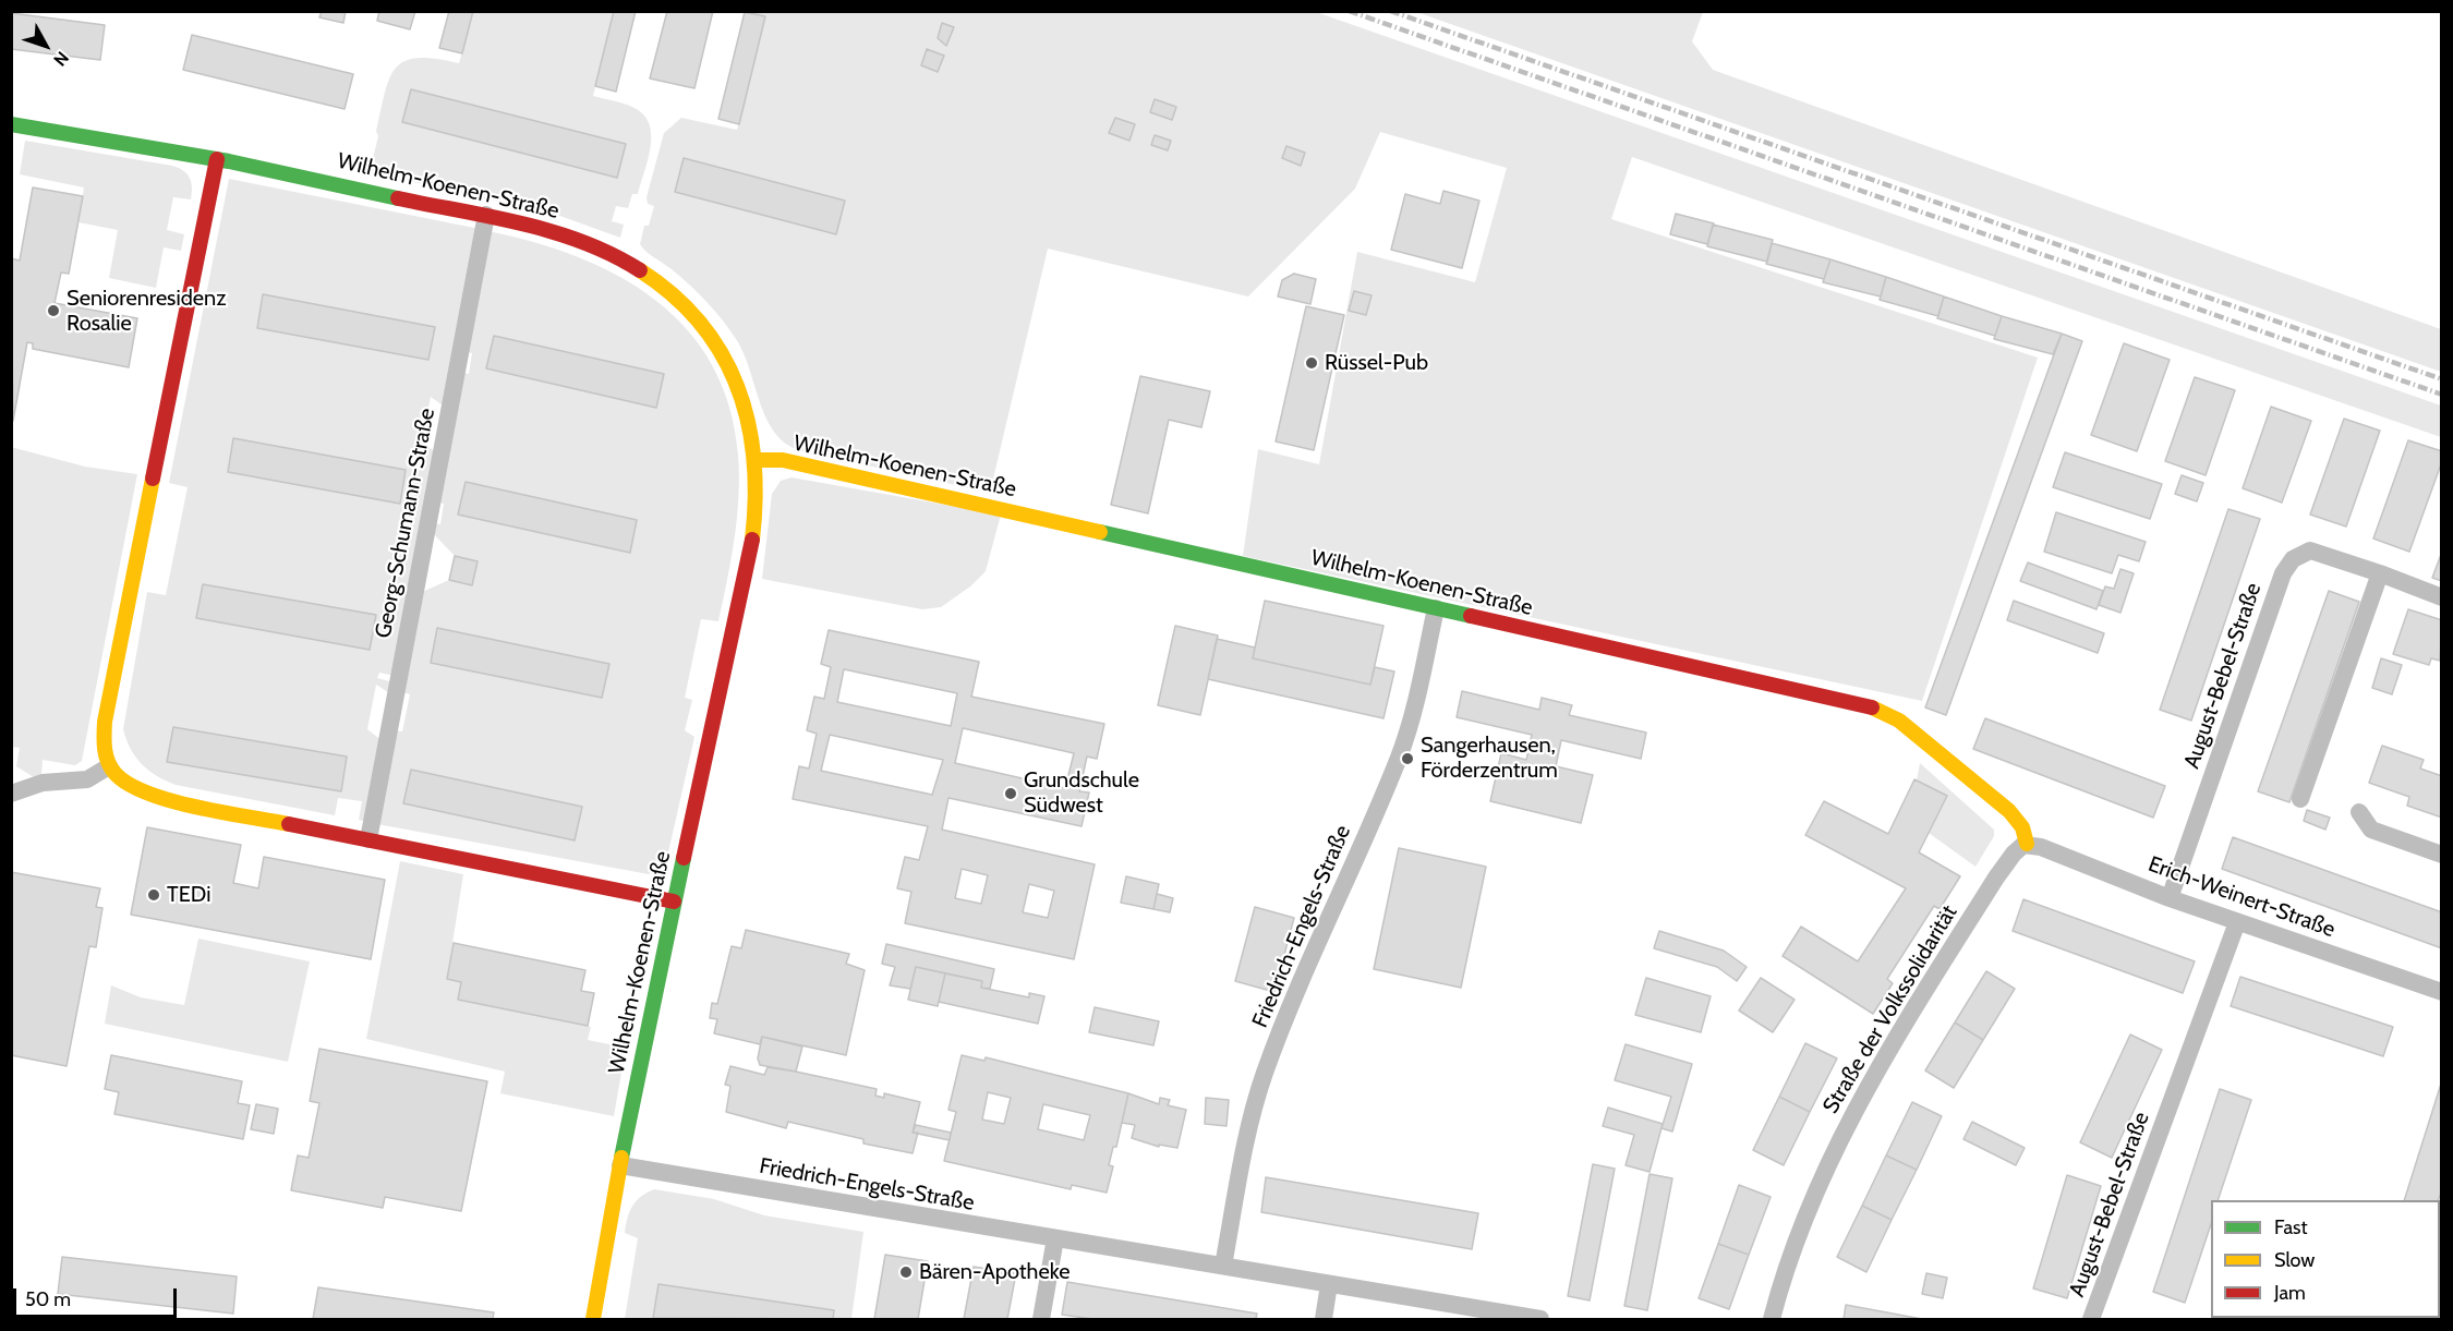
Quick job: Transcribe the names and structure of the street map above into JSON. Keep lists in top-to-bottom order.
{
  "streets": {
    "street": [
      "Wilhelm-Koenen-Straße",
      "Georg-Schumann-Straße",
      "August-Bebel-Straße",
      "Erich-Weinert-Straße",
      "Friedrich-Engels-Straße",
      "Straße der Volkssolidarität"
    ]
  },
  "crossings": [
    ["Wilhelm-Koenen-Straße", "Georg-Schumann-Straße"],
    ["Wilhelm-Koenen-Straße", "Erich-Weinert-Straße"],
    ["Wilhelm-Koenen-Straße", "Friedrich-Engels-Straße"],
    ["Wilhelm-Koenen-Straße", "Straße der Volkssolidarität"],
    ["August-Bebel-Straße", "Erich-Weinert-Straße"],
    ["Erich-Weinert-Straße", "Straße der Volkssolidarität"]
  ],
  "places": [
    "Seniorenresidenz Rosalie",
    "Rüssel-Pub",
    "Sangerhausen, Förderzentrum",
    "Grundschule Südwest",
    "TEDi",
    "Bären-Apotheke"
  ],
  "legend": ["Fast", "Slow", "Jam"],
  "scale_bar": "50 m",
  "north": "bottom right"
}
